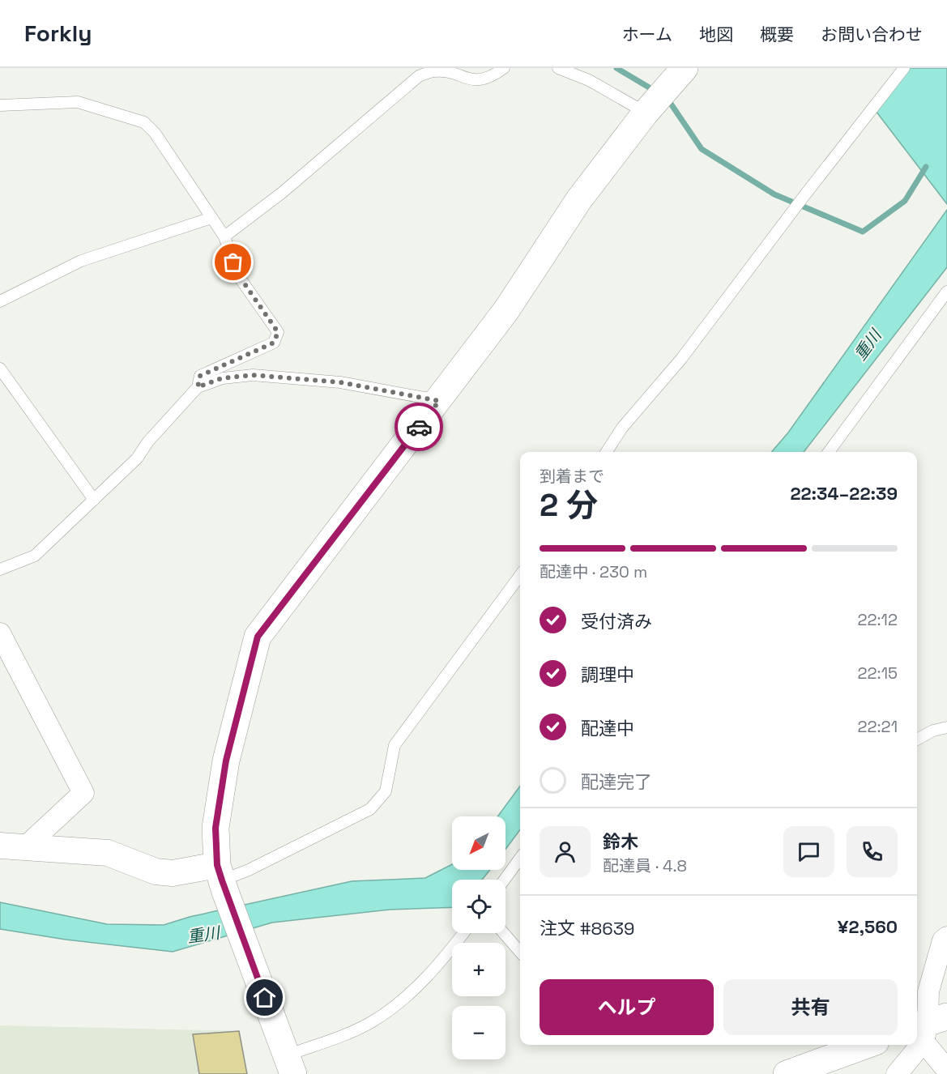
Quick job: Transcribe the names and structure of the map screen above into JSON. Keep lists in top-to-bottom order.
{
  "water": ["重川"],
  "north": "bottom left",
  "page": {
    "header": "Forkly",
    "nav": [
      "ホーム",
      "地図",
      "概要",
      "お問い合わせ"
    ],
    "heading": ["2 分", "到着まで", "22:34–22:39"],
    "panel": [
      "鈴木",
      "配達員 · 4.8",
      "注文 #8639",
      "¥2,560"
    ],
    "bar": "配達中 · 230 m",
    "list": [
      ["受付済み", "22:12"],
      ["調理中", "22:15"],
      ["配達中", "22:21"],
      "配達完了"
    ],
    "map_buttons": ["+", "−"],
    "buttons": ["ヘルプ", "共有"]
  }
}
